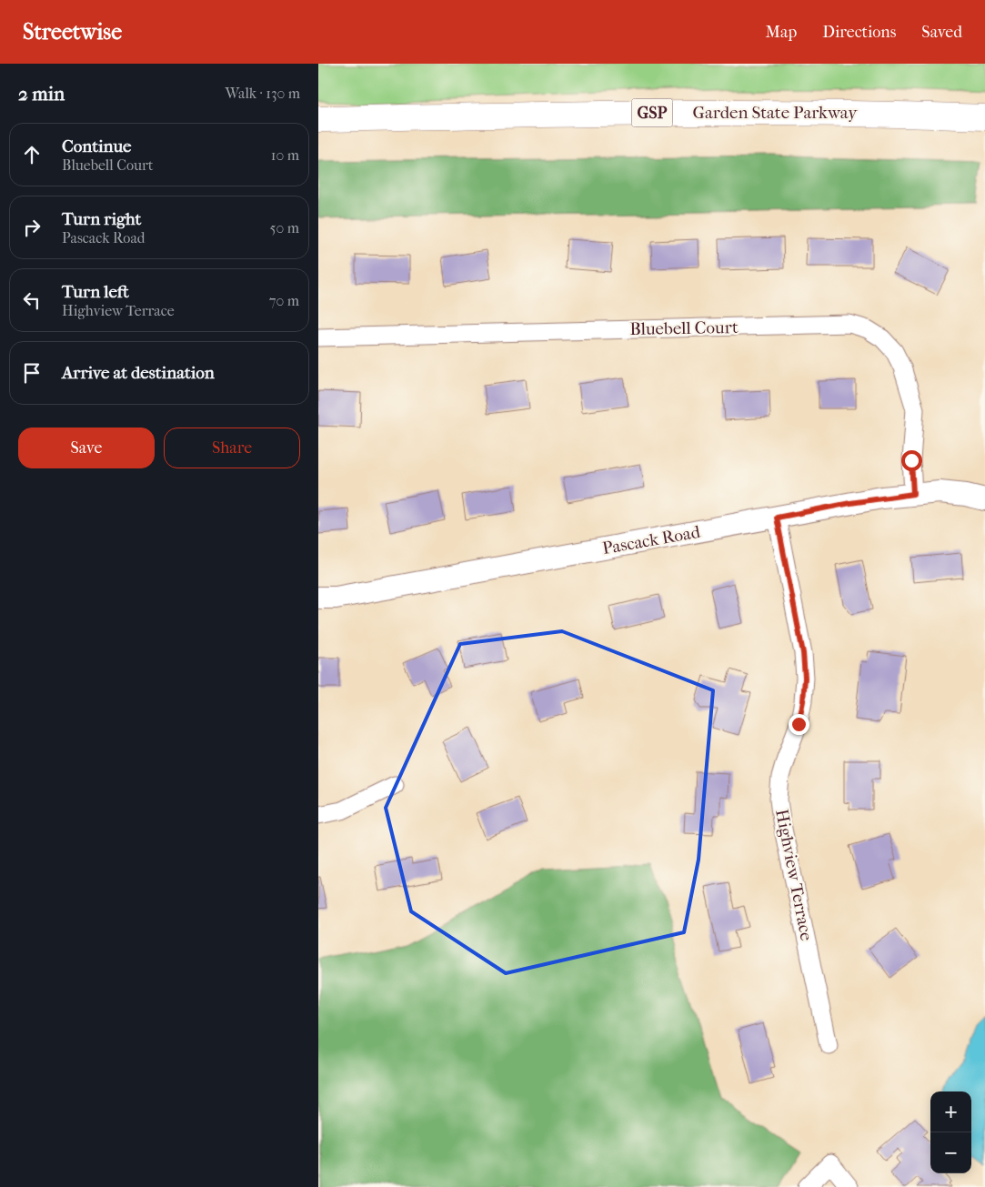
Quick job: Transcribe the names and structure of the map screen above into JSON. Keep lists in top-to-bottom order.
{
  "streets": {
    "highway": ["GSP", "Garden State Parkway"],
    "street": ["Bluebell Court", "Pascack Road", "Highview Terrace"]
  },
  "crossings": [
    ["Bluebell Court", "Pascack Road"],
    ["Pascack Road", "Highview Terrace"]
  ],
  "page": {
    "header": "Streetwise",
    "nav": ["Map", "Directions", "Saved"],
    "heading": ["2 min", "Walk · 130 m"],
    "list": [
      ["Continue", "Bluebell Court", "10 m"],
      ["Turn right", "Pascack Road", "50 m"],
      ["Turn left", "Highview Terrace", "70 m"],
      "Arrive at destination"
    ],
    "buttons": ["Save", "Share"],
    "map_buttons": ["+", "−"]
  }
}
